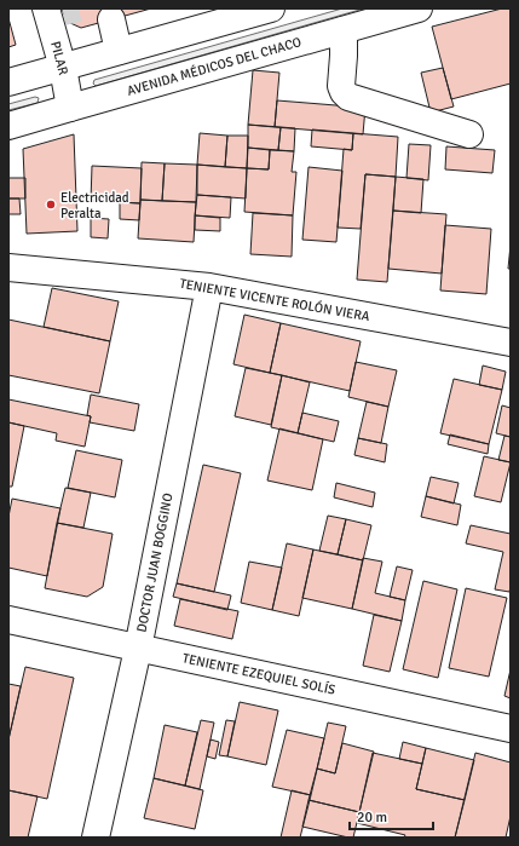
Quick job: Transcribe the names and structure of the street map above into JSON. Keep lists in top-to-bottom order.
{
  "streets": {
    "street": [
      "PILAR",
      "AVENIDA MÉDICOS DEL CHACO",
      "TENIENTE VICENTE ROLÓN VIERA",
      "DOCTOR JUAN BOGGINO",
      "TENIENTE EZEQUIEL SOLÍS"
    ]
  },
  "crossings": [
    ["PILAR", "AVENIDA MÉDICOS DEL CHACO"],
    ["TENIENTE VICENTE ROLÓN VIERA", "DOCTOR JUAN BOGGINO"],
    ["DOCTOR JUAN BOGGINO", "TENIENTE EZEQUIEL SOLÍS"]
  ],
  "places": ["Electricidad Peralta"],
  "scale_bar": "20 m"
}
